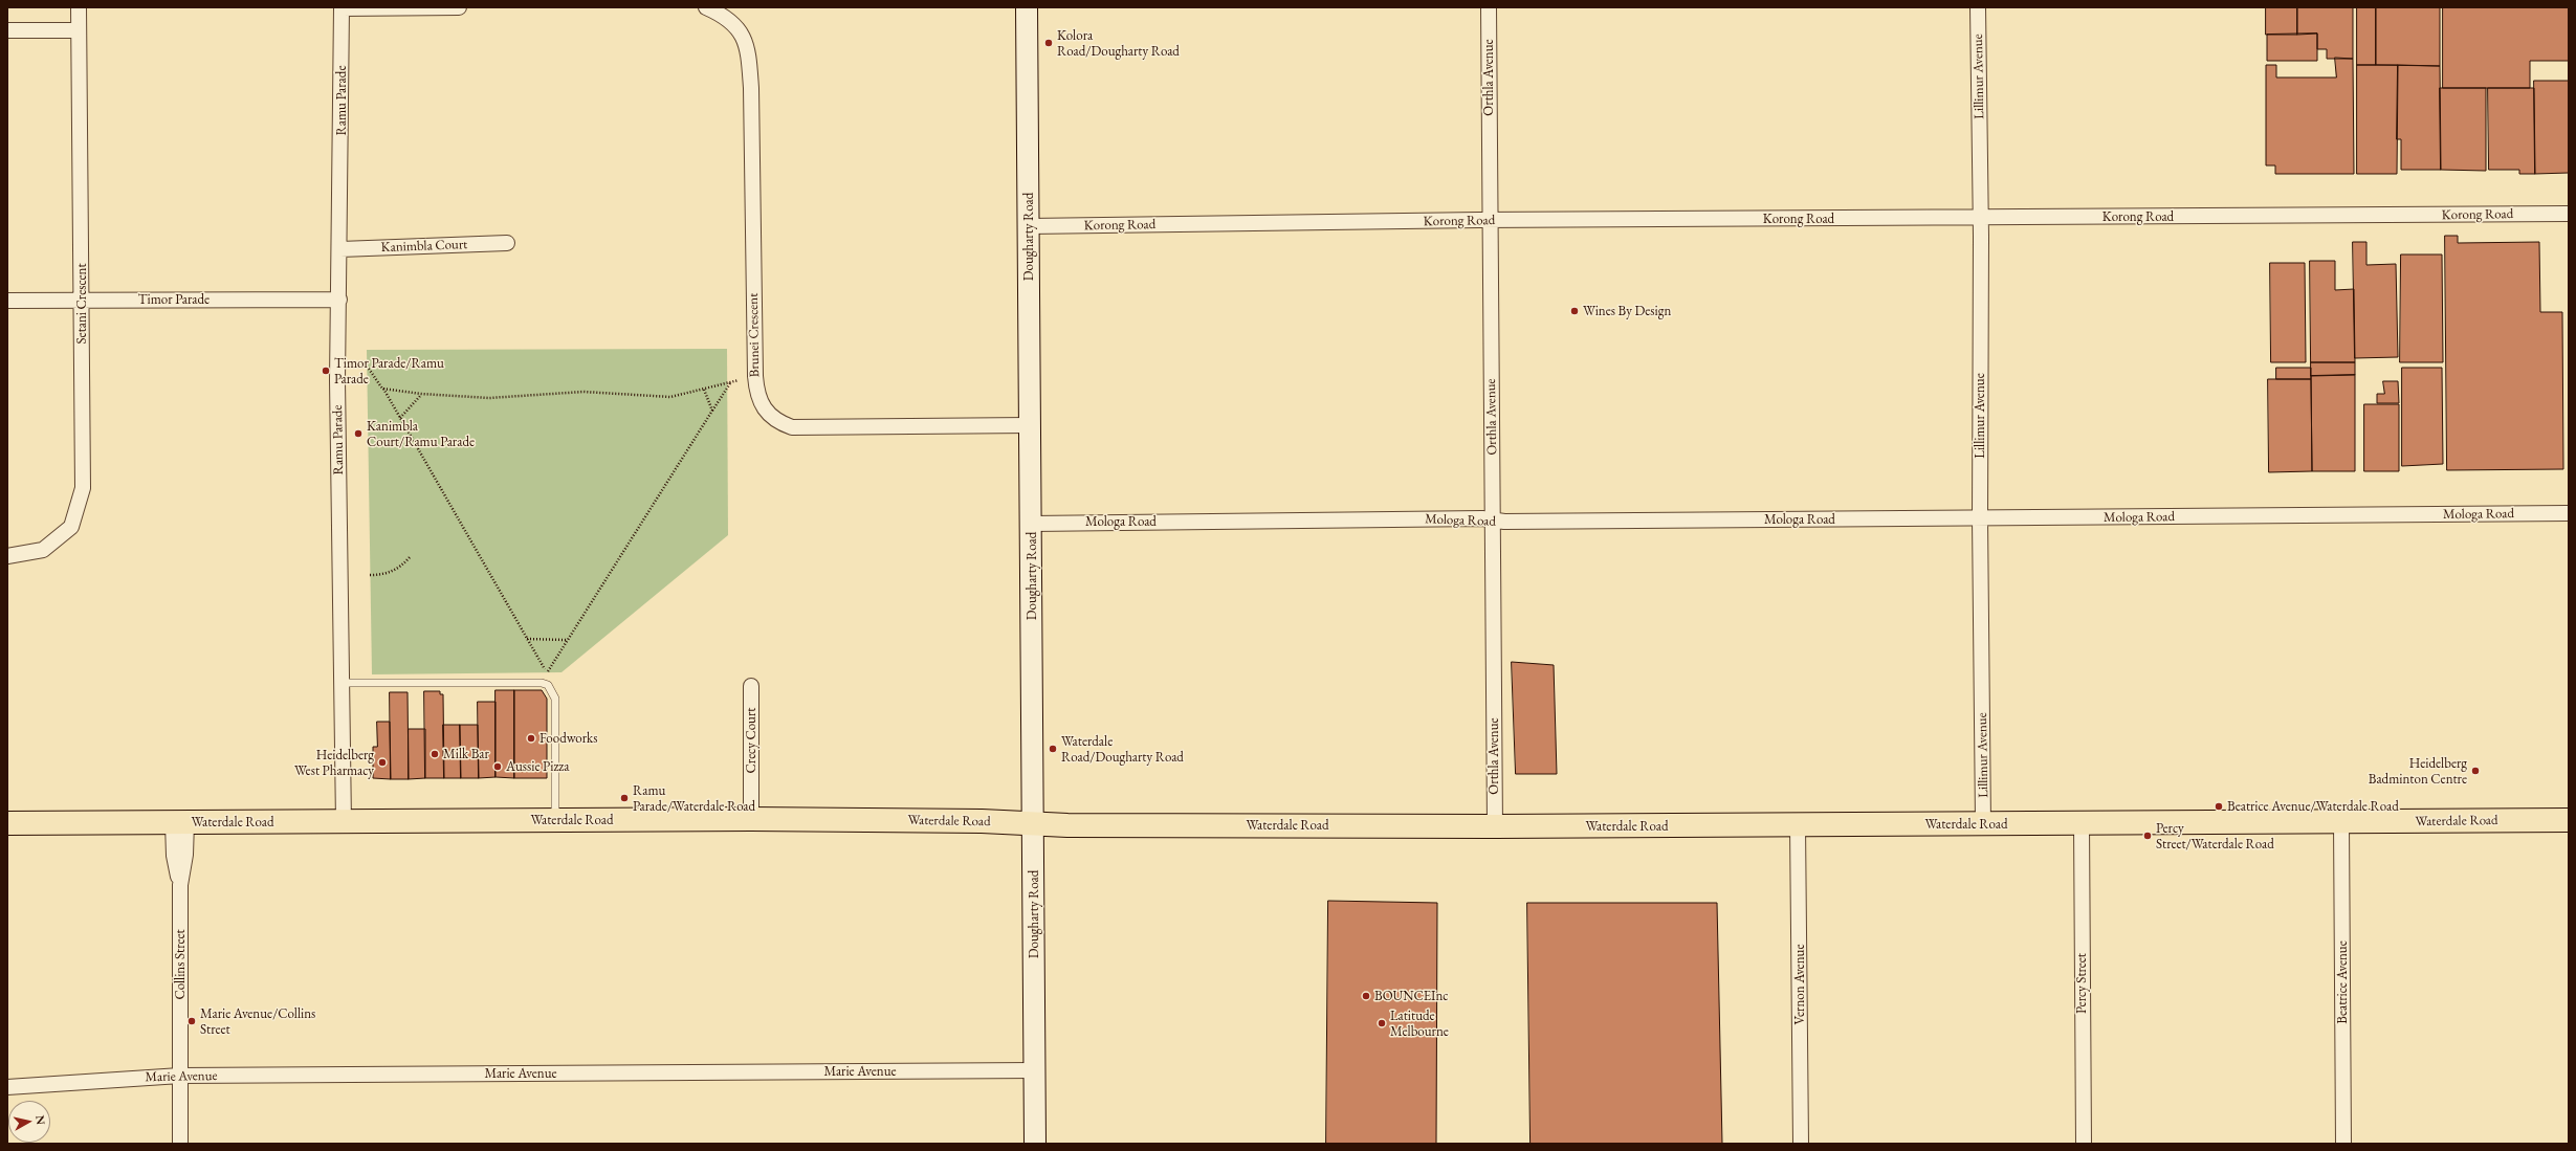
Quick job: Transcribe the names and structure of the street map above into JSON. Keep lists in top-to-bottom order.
{
  "streets": {
    "main road": ["Waterdale Road"],
    "street": [
      "Lillimur Avenue",
      "Orthla Avenue",
      "Ramu Parade",
      "Korong Road",
      "Dougharty Road",
      "Kanimbla Court",
      "Timor Parade",
      "Setani Crescent",
      "Brunei Crescent",
      "Mologa Road",
      "Crecy Court",
      "Collins Street",
      "Beatrice Avenue",
      "Percy Street",
      "Vernon Avenue",
      "Marie Avenue"
    ]
  },
  "crossings": [
    ["Lillimur Avenue", "Korong Road"],
    ["Lillimur Avenue", "Mologa Road"],
    ["Lillimur Avenue", "Waterdale Road"],
    ["Orthla Avenue", "Korong Road"],
    ["Orthla Avenue", "Mologa Road"],
    ["Orthla Avenue", "Waterdale Road"],
    ["Ramu Parade", "Kanimbla Court"],
    ["Ramu Parade", "Timor Parade"],
    ["Ramu Parade", "Waterdale Road"],
    ["Korong Road", "Dougharty Road"],
    ["Dougharty Road", "Brunei Crescent"],
    ["Dougharty Road", "Mologa Road"],
    ["Dougharty Road", "Waterdale Road"],
    ["Dougharty Road", "Marie Avenue"],
    ["Timor Parade", "Setani Crescent"],
    ["Crecy Court", "Waterdale Road"],
    ["Waterdale Road", "Collins Street"],
    ["Waterdale Road", "Beatrice Avenue"],
    ["Waterdale Road", "Percy Street"],
    ["Waterdale Road", "Vernon Avenue"],
    ["Collins Street", "Marie Avenue"]
  ],
  "places": [
    "Kolora Road/Dougharty Road",
    "Wines By Design",
    "Timor Parade/Ramu Parade",
    "Kanimbla Court/Ramu Parade",
    "Foodworks",
    "Waterdale Road/Dougharty Road",
    "Milk Bar",
    "Heidelberg West Pharmacy",
    "Aussie Pizza",
    "Heidelberg Badminton Centre",
    "Ramu Parade/Waterdale Road",
    "Beatrice Avenue/Waterdale Road",
    "Percy Street/Waterdale Road",
    "BOUNCEInc",
    "Marie Avenue/Collins Street",
    "Latitude Melbourne"
  ],
  "north": "right"
}
